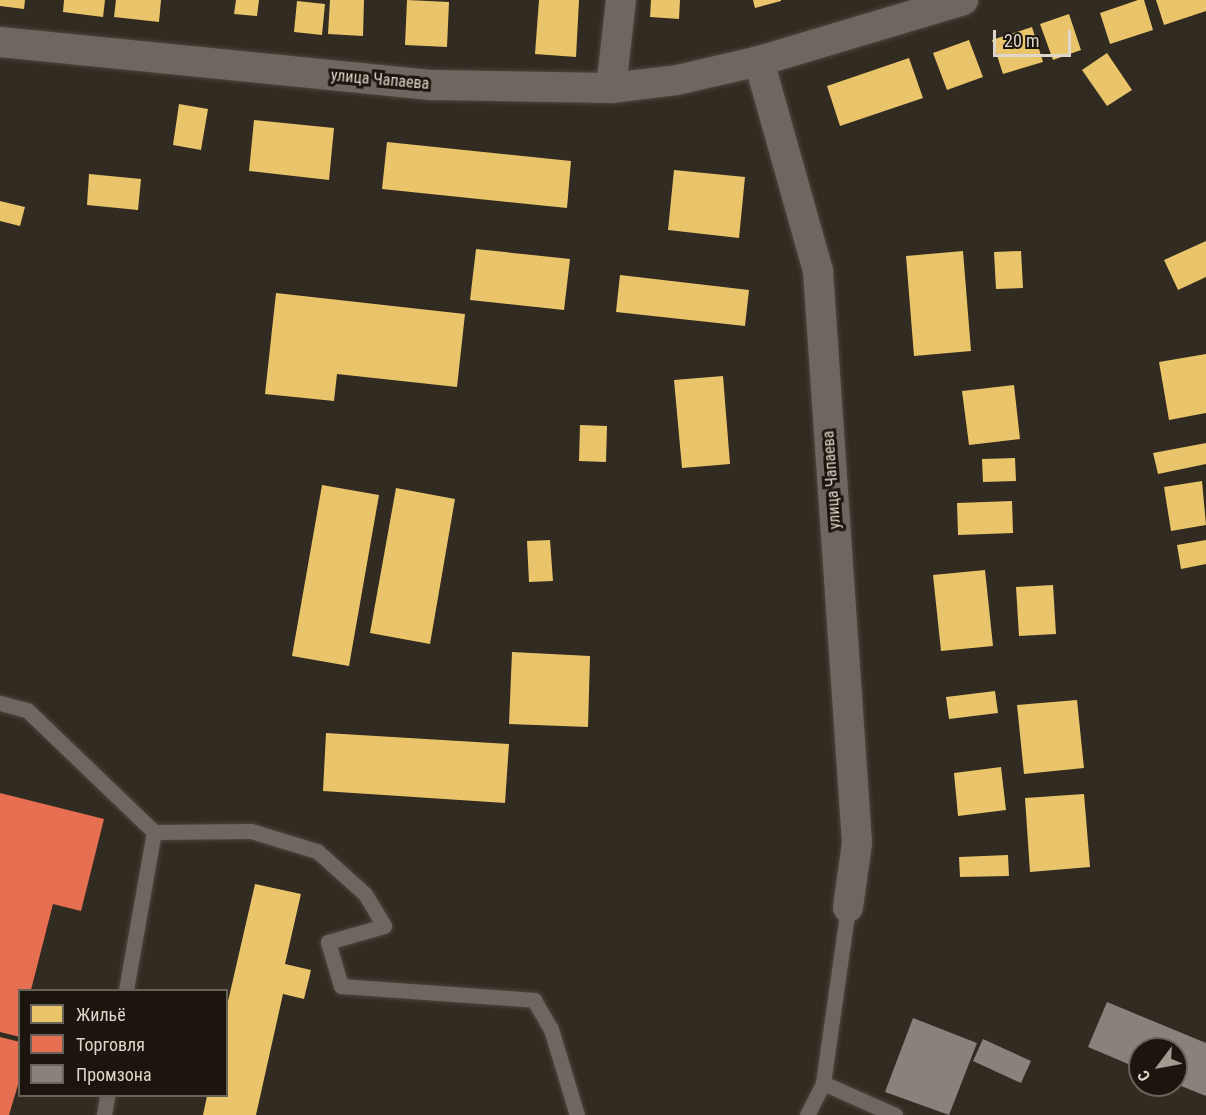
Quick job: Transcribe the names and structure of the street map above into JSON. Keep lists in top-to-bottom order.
{
  "streets": {
    "street": ["улица Чапаева"]
  },
  "legend": ["Жильё", "Торговля", "Промзона"],
  "scale_bar": "20 m",
  "north": "bottom left"
}
